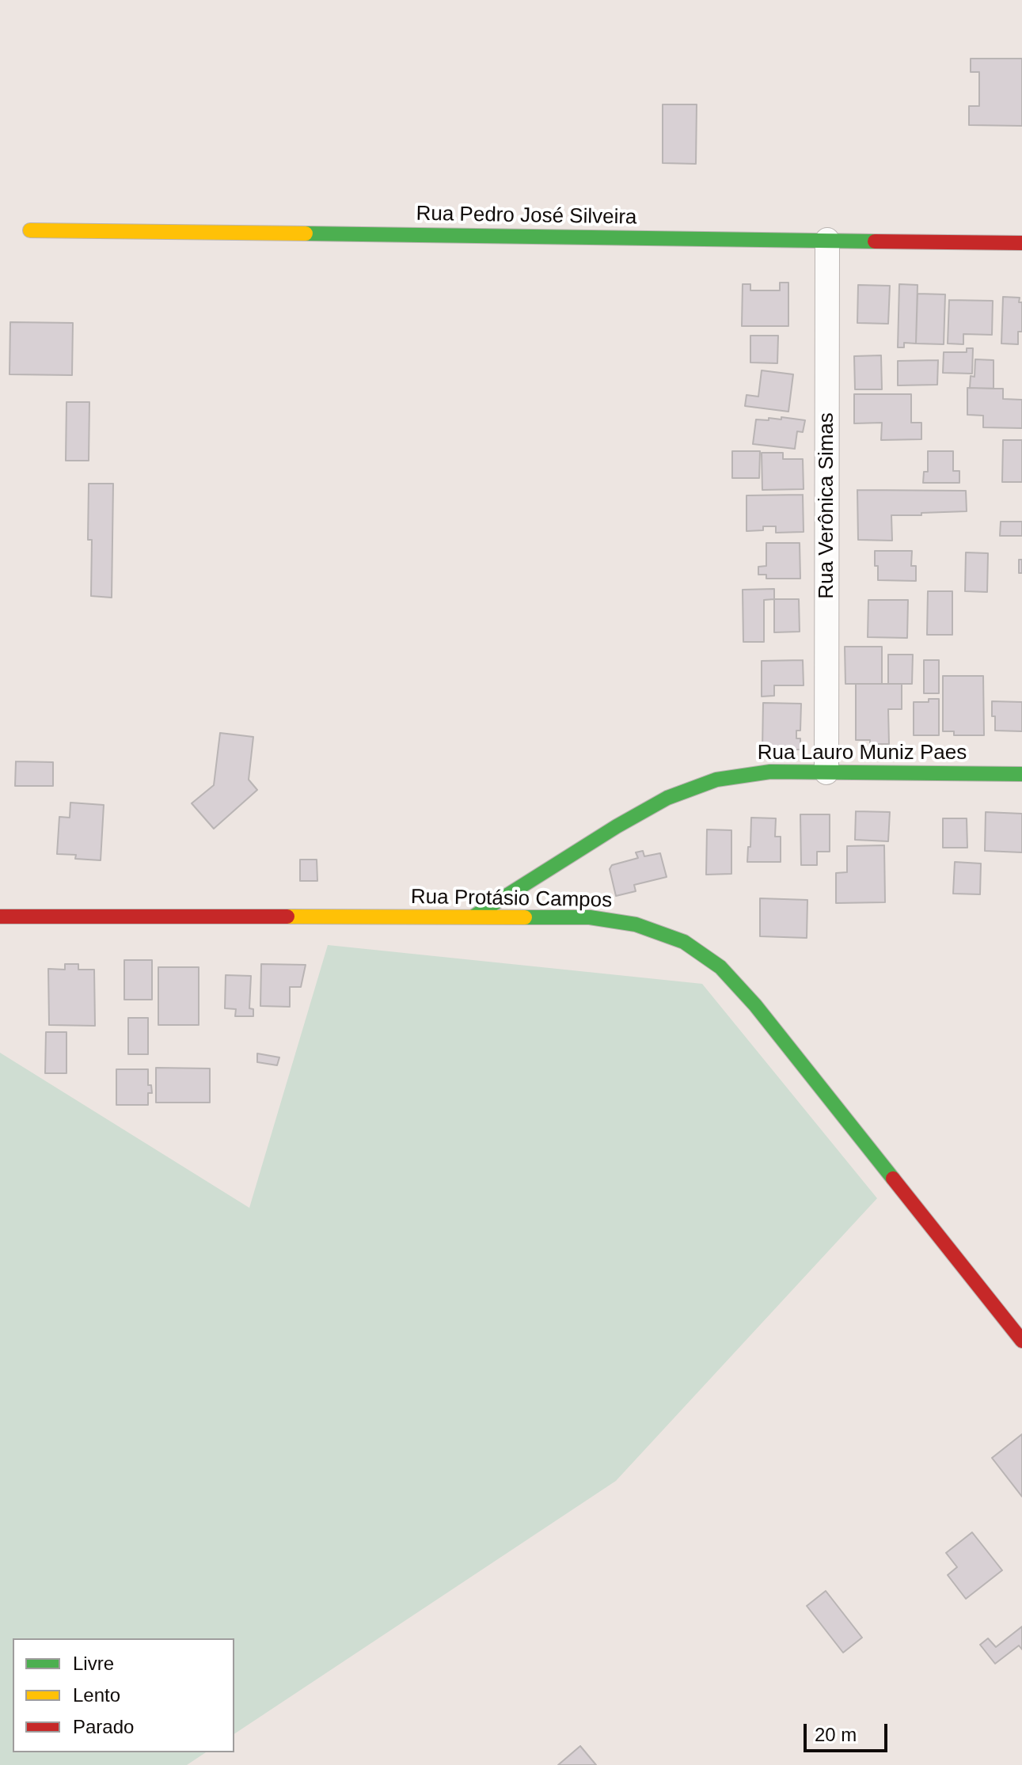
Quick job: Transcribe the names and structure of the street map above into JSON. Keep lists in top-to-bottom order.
{
  "streets": {
    "street": [
      "Rua Pedro José Silveira",
      "Rua Verônica Simas",
      "Rua Lauro Muniz Paes",
      "Rua Protásio Campos"
    ]
  },
  "crossings": [
    ["Rua Pedro José Silveira", "Rua Verônica Simas"],
    ["Rua Verônica Simas", "Rua Lauro Muniz Paes"],
    ["Rua Lauro Muniz Paes", "Rua Protásio Campos"]
  ],
  "legend": ["Livre", "Lento", "Parado"],
  "scale_bar": "20 m"
}
